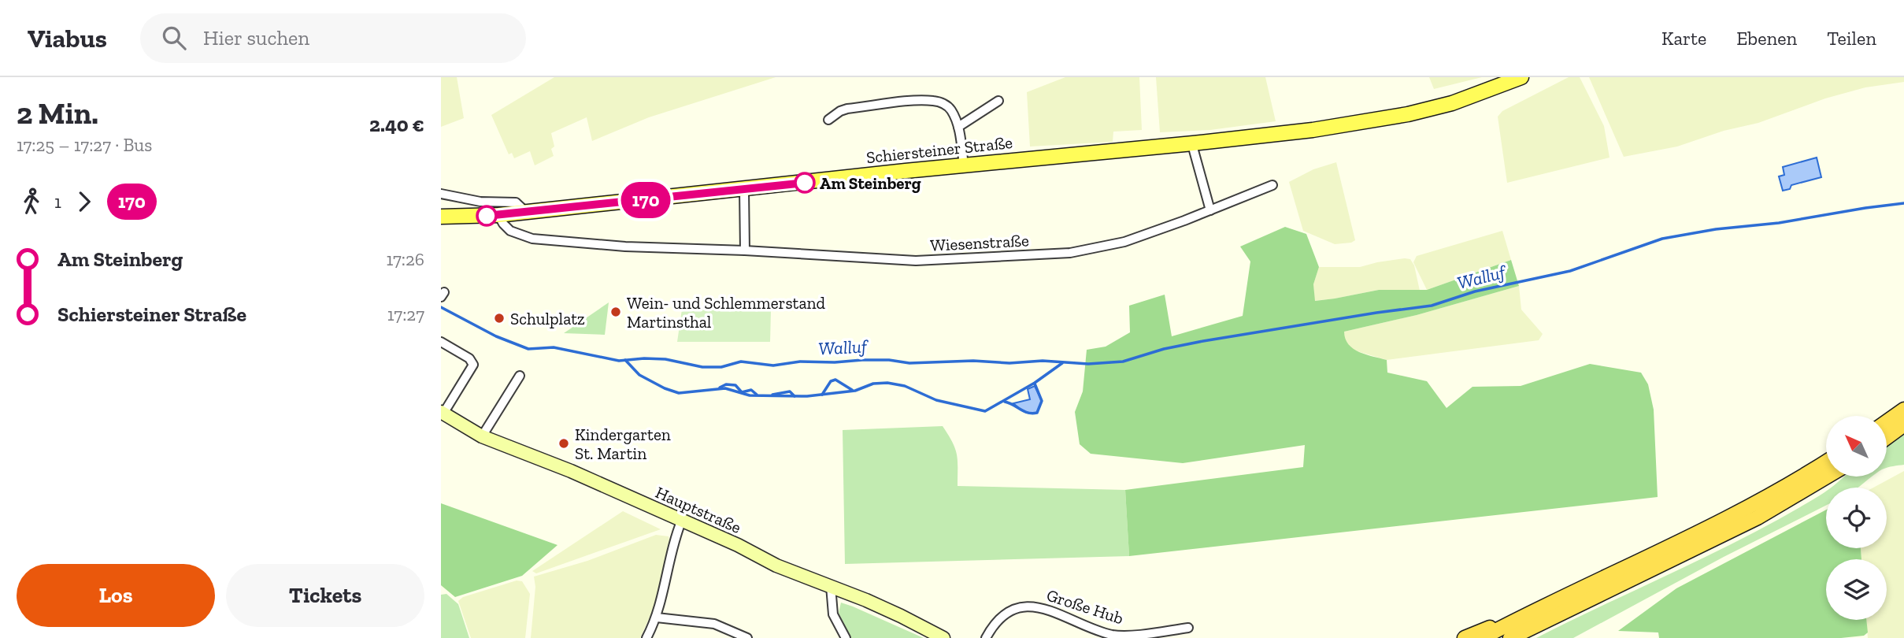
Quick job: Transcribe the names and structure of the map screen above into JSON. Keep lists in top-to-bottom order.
{
  "streets": {
    "main road": ["Schiersteiner Straße", "Hauptstraße"],
    "street": ["Wiesenstraße", "Große Hub"]
  },
  "crossings": [
    ["Schiersteiner Straße", "Wiesenstraße"]
  ],
  "water": ["Walluf"],
  "places": [
    "Am Steinberg",
    "Wein- und Schlemmerstand Martinsthal",
    "Schulplatz",
    "Kindergarten St. Martin"
  ],
  "lines": ["bus line 170"],
  "north": "top left",
  "page": {
    "header": "Viabus",
    "search": "Hier suchen",
    "nav": ["Karte", "Ebenen", "Teilen"],
    "heading": ["2 Min.", "17:25 – 17:27 · Bus", "2.40 €"],
    "on_map": "170",
    "legs": ["1", "170"],
    "list": [
      {
        "name": "Am Steinberg",
        "value": "17:26"
      },
      {
        "name": "Schiersteiner Straße",
        "value": "17:27"
      }
    ],
    "buttons": ["Los", "Tickets"]
  }
}
